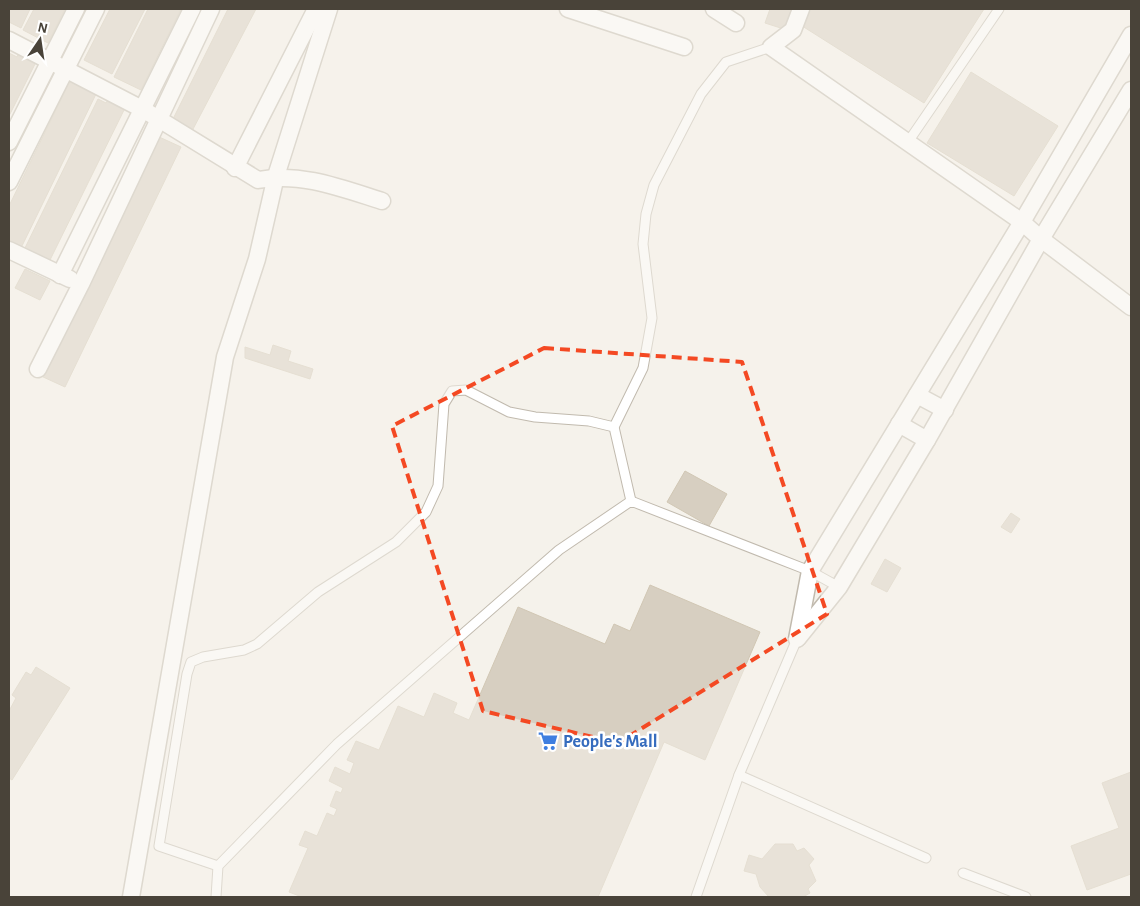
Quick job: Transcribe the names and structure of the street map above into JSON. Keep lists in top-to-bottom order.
{
  "places": {
    "supermarket": ["People's Mall"]
  },
  "north": "top"
}
